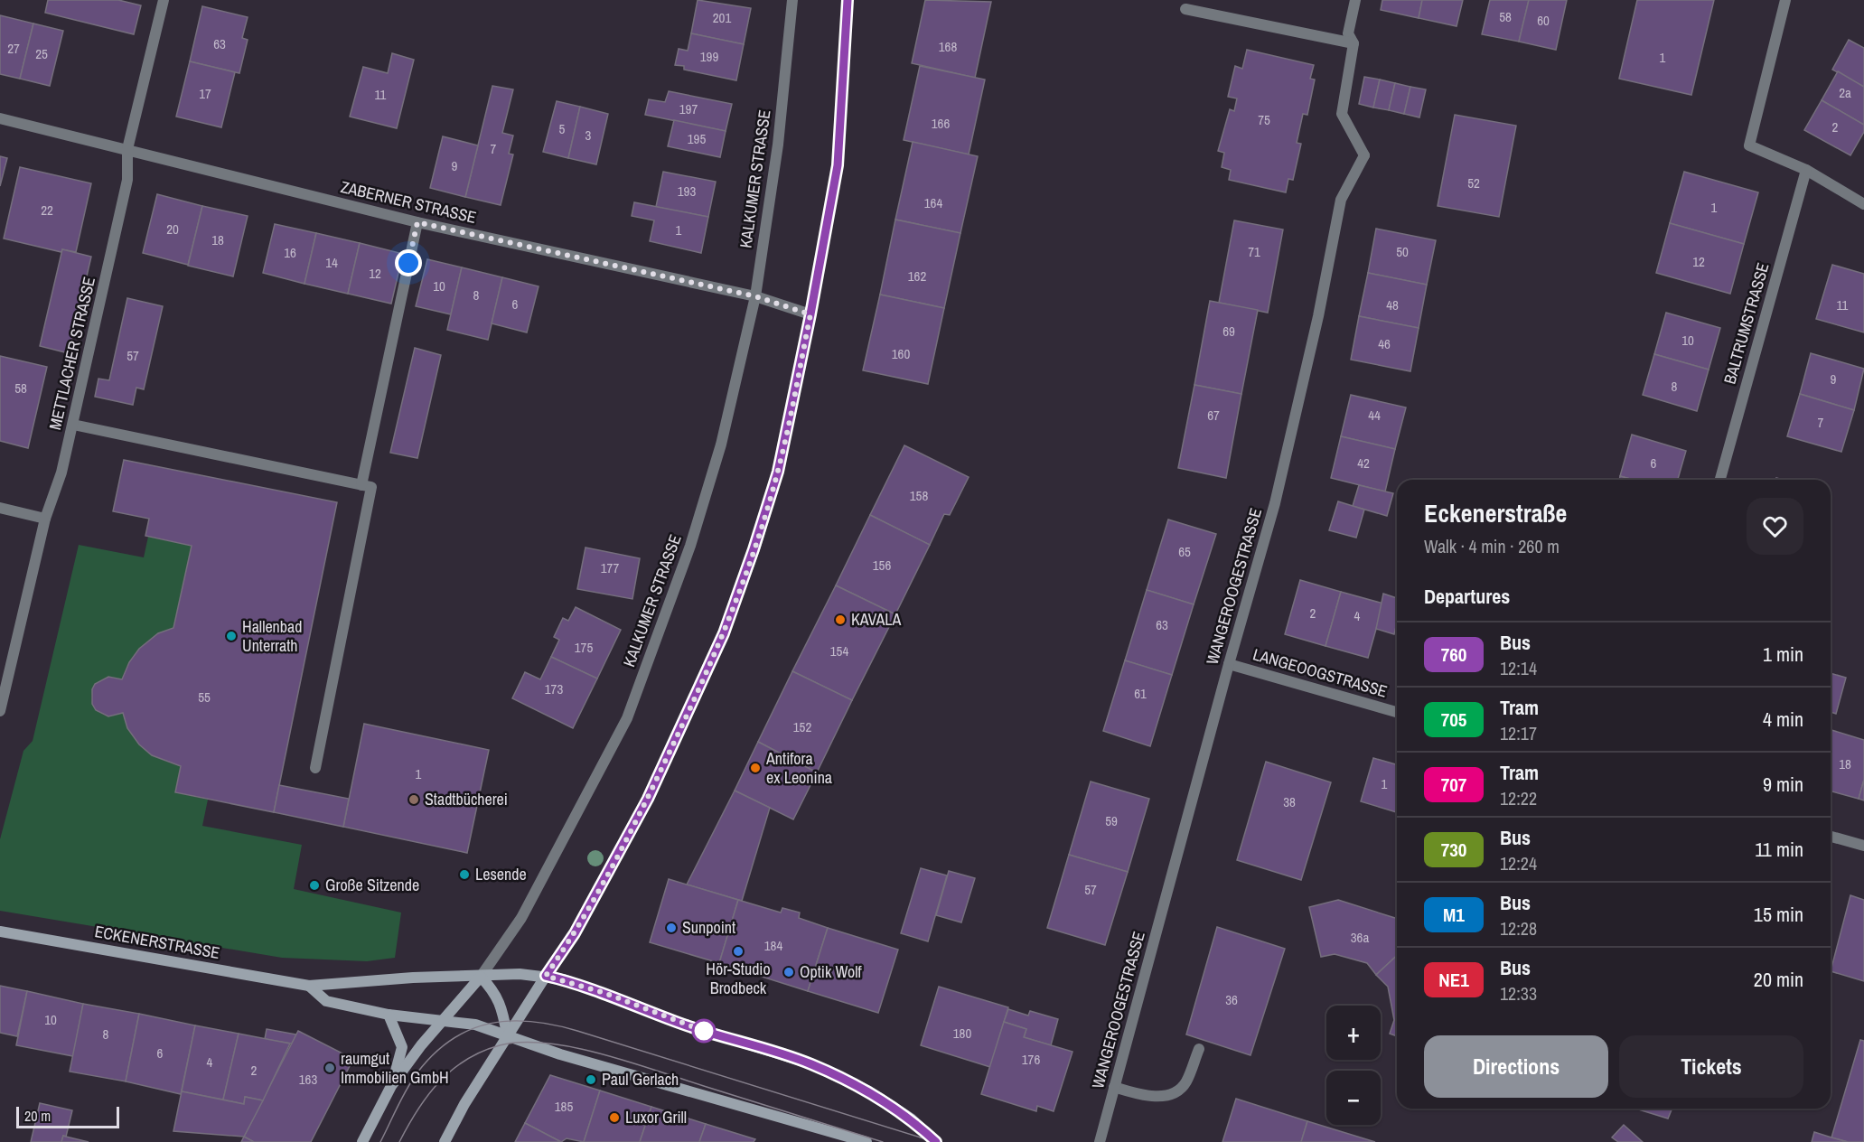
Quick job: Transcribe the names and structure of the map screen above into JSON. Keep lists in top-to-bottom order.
{
  "streets": {
    "main road": ["KALKUMER STRASSE", "ECKENERSTRASSE"],
    "street": [
      "ZABERNER STRASSE",
      "BALTRUMSTRASSE",
      "METTLACHER STRASSE",
      "WANGEROOGESTRASSE",
      "LANGEOOGSTRASSE"
    ]
  },
  "crossings": [
    ["KALKUMER STRASSE", "ZABERNER STRASSE"],
    ["KALKUMER STRASSE", "ECKENERSTRASSE"],
    ["ZABERNER STRASSE", "METTLACHER STRASSE"],
    ["WANGEROOGESTRASSE", "LANGEOOGSTRASSE"]
  ],
  "places": [
    "KAVALA",
    "Hallenbad Unterrath",
    "Antifora ex Leonina",
    "Stadtbücherei",
    "Lesende",
    "Große Sitzende",
    "Sunpoint",
    "Hör-Studio Brodbeck",
    "Optik Wolf",
    "raumgut Immobilien GmbH",
    "Paul Gerlach",
    "Luxor Grill"
  ],
  "lines": ["bus line 760"],
  "house_numbers": [
    "58",
    "201",
    "60",
    "63",
    "168",
    "27",
    "25",
    "199",
    "1",
    "2a",
    "17",
    "11",
    "197",
    "75",
    "166",
    "2",
    "5",
    "3",
    "195",
    "7",
    "9",
    "52",
    "193",
    "164",
    "1",
    "22",
    "20",
    "1",
    "18",
    "71",
    "50",
    "16",
    "12",
    "14",
    "12",
    "162",
    "10",
    "8",
    "6",
    "48",
    "11",
    "69",
    "10",
    "46",
    "160",
    "57",
    "9",
    "8",
    "58",
    "67",
    "44",
    "7",
    "42",
    "6",
    "158",
    "65",
    "156",
    "177",
    "2",
    "4",
    "63",
    "175",
    "154",
    "173",
    "61",
    "55",
    "152",
    "18",
    "1",
    "1",
    "38",
    "59",
    "57",
    "36a",
    "184",
    "36",
    "10",
    "180",
    "8",
    "6",
    "176",
    "4",
    "2",
    "163",
    "185"
  ],
  "scale_bar": "20 m",
  "page": {
    "heading": [
      ["Eckenerstraße", "Walk · 4 min · 260 m"],
      "Departures"
    ],
    "list": [
      {
        "mark": "760",
        "name": "Bus",
        "note": "12:14",
        "value": "1 min"
      },
      {
        "mark": "705",
        "name": "Tram",
        "note": "12:17",
        "value": "4 min"
      },
      {
        "mark": "707",
        "name": "Tram",
        "note": "12:22",
        "value": "9 min"
      },
      {
        "mark": "730",
        "name": "Bus",
        "note": "12:24",
        "value": "11 min"
      },
      {
        "mark": "M1",
        "name": "Bus",
        "note": "12:28",
        "value": "15 min"
      },
      {
        "mark": "NE1",
        "name": "Bus",
        "note": "12:33",
        "value": "20 min"
      }
    ],
    "map_buttons": ["+", "−"],
    "buttons": ["Directions", "Tickets"],
    "scale": "20 m"
  }
}
